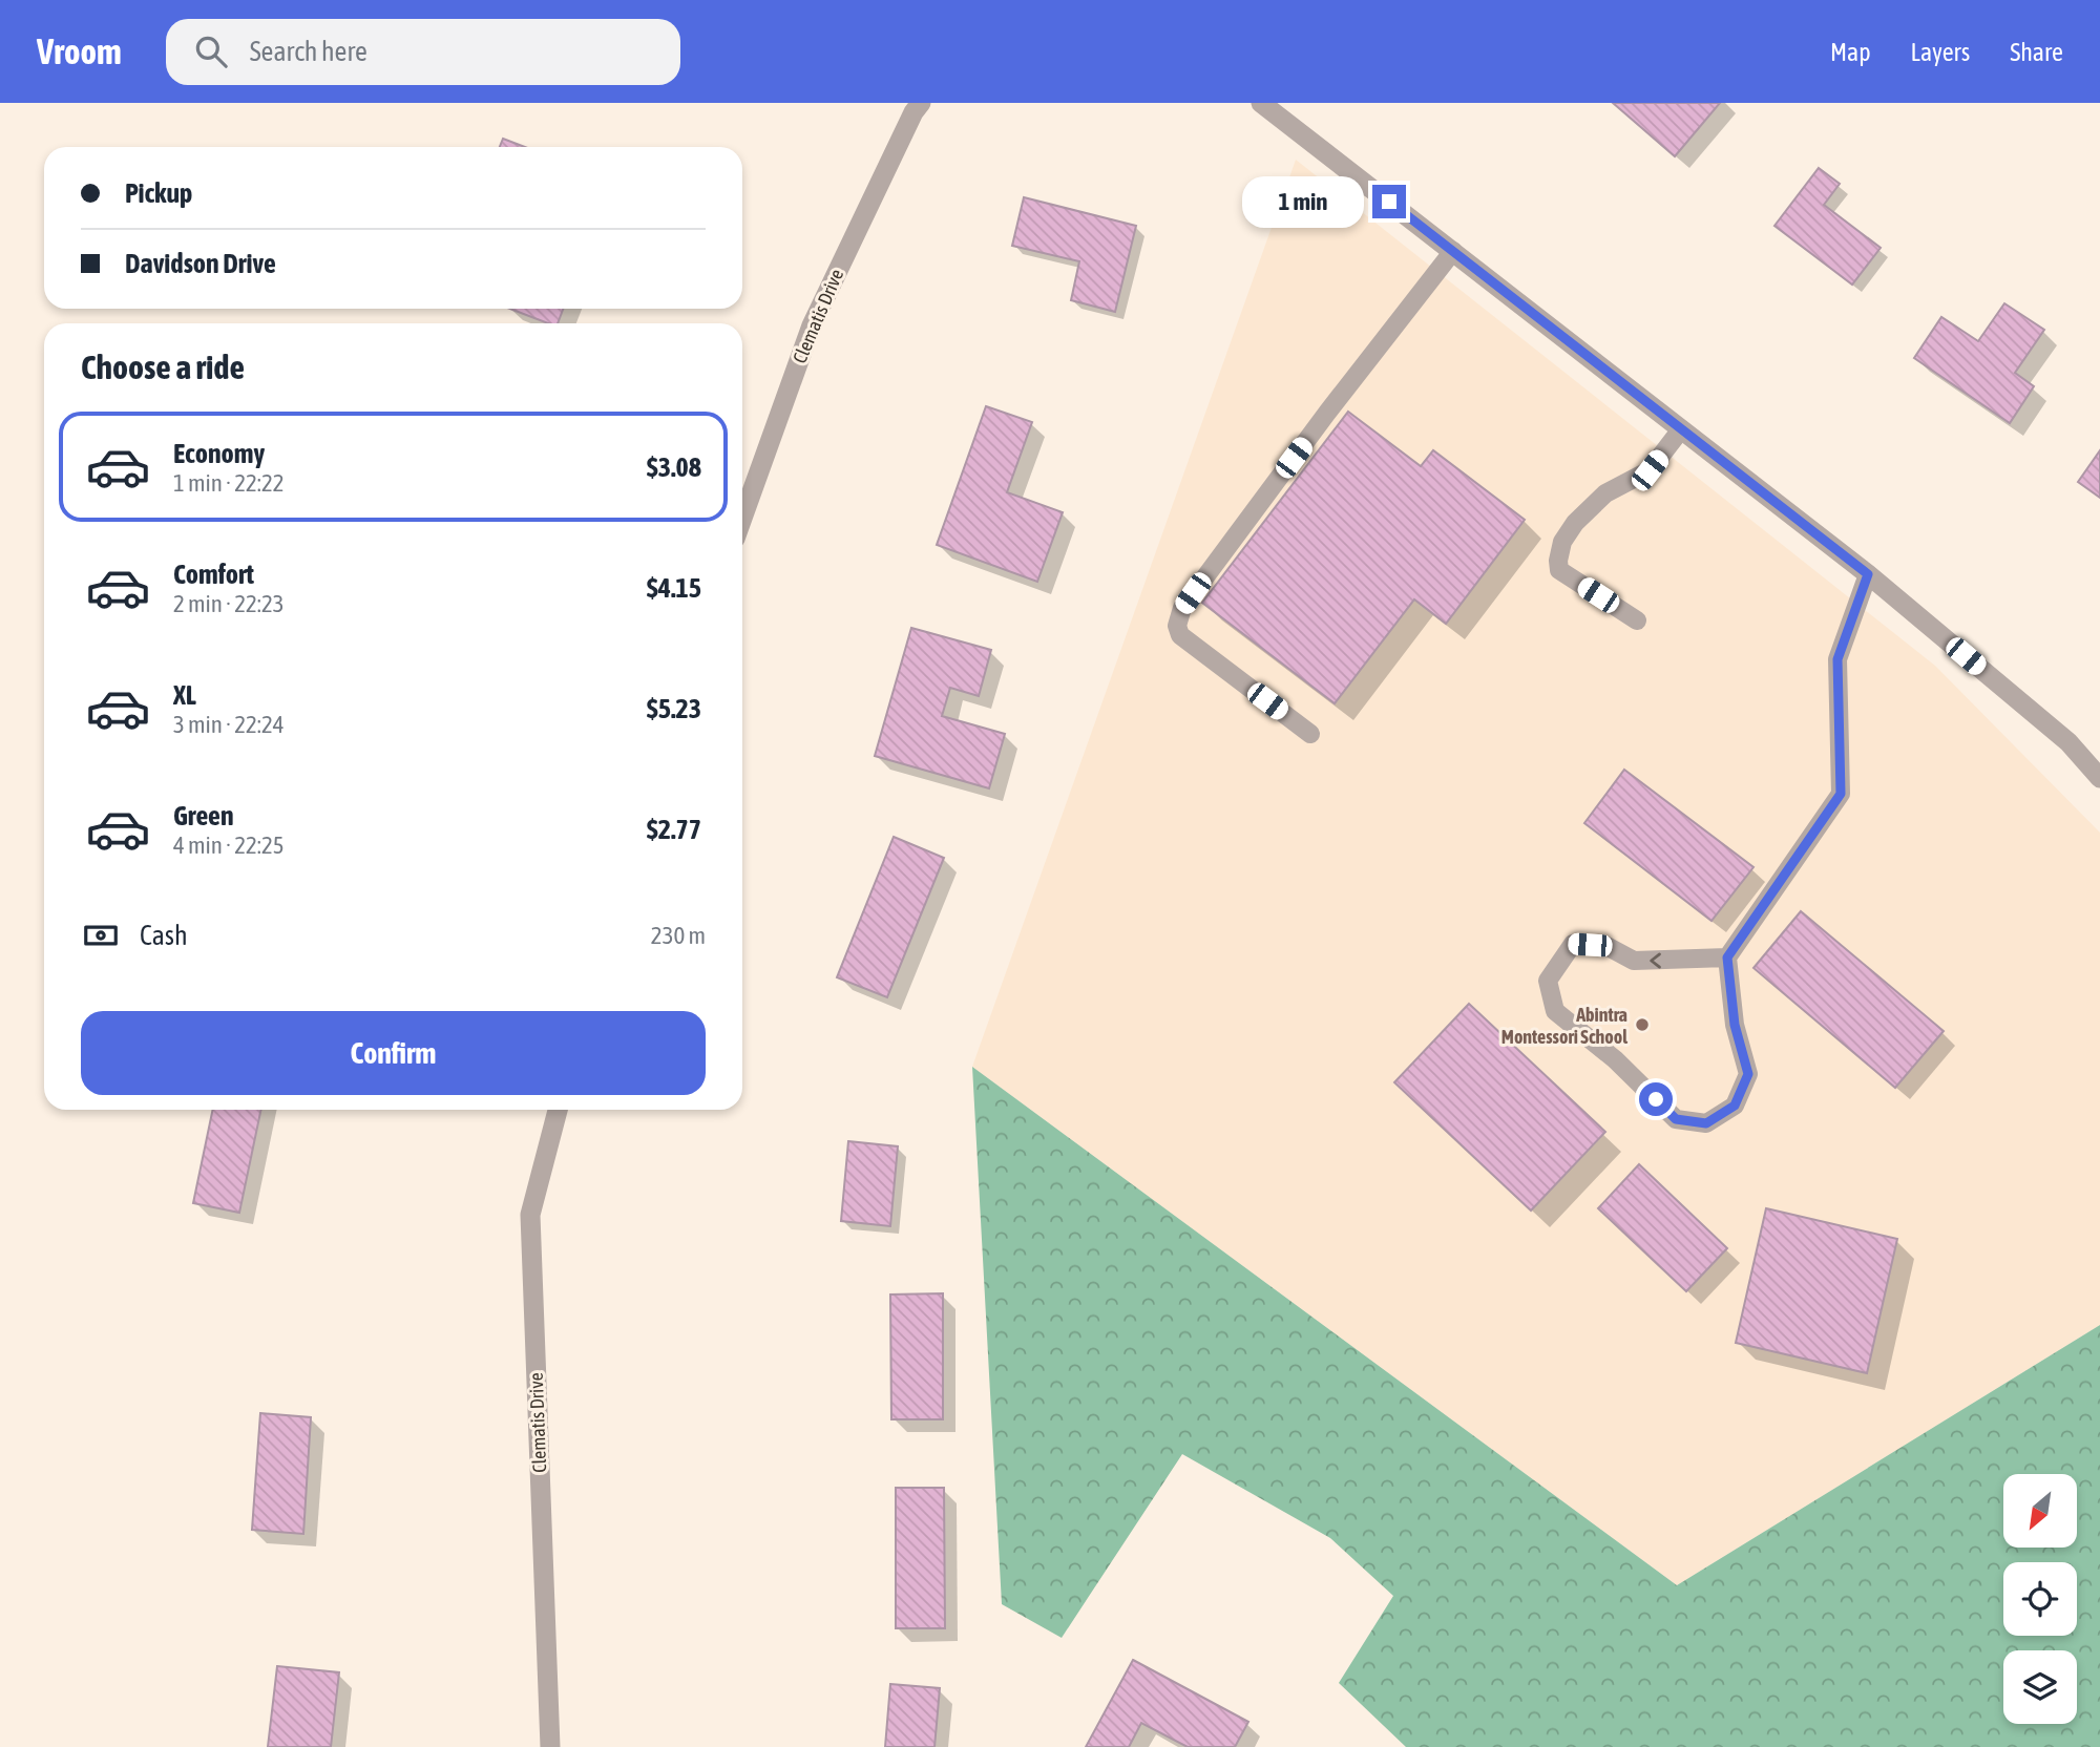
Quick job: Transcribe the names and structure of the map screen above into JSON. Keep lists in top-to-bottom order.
{
  "streets": {
    "street": ["Clematis Drive"]
  },
  "places": ["Abintra Montessori School"],
  "north": "bottom left",
  "page": {
    "header": "Vroom",
    "search": "Search here",
    "nav": ["Map", "Layers", "Share"],
    "banner": ["Pickup", "Davidson Drive"],
    "bubble": "1 min",
    "heading": "Choose a ride",
    "list": [
      {
        "name": "Economy",
        "note": "1 min · 22:22",
        "value": "$3.08"
      },
      {
        "name": "Comfort",
        "note": "2 min · 22:23",
        "value": "$4.15"
      },
      {
        "name": "XL",
        "note": "3 min · 22:24",
        "value": "$5.23"
      },
      {
        "name": "Green",
        "note": "4 min · 22:25",
        "value": "$2.77"
      }
    ],
    "pay": ["Cash", "230 m"],
    "buttons": "Confirm"
  }
}
